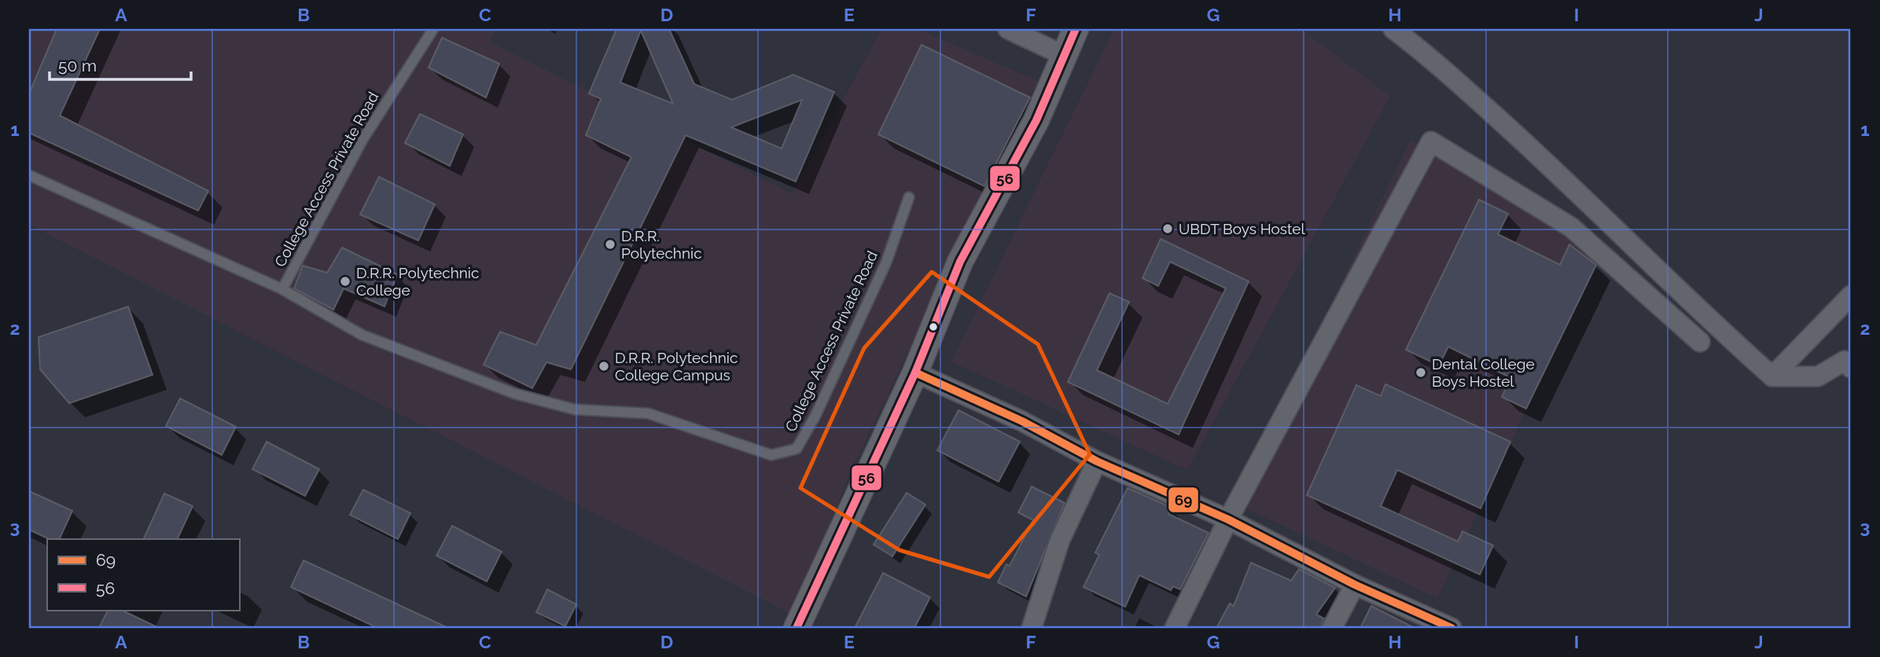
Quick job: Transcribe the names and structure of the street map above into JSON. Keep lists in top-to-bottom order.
{
  "streets": {
    "lane": ["College Access Private Road"]
  },
  "places": [
    "UBDT Boys Hostel",
    "D.R.R. Polytechnic",
    "D.R.R. Polytechnic College",
    "D.R.R. Polytechnic College Campus",
    "Dental College Boys Hostel"
  ],
  "lines": ["transit line 56", "transit line 69"],
  "legend": ["69", "56"],
  "scale_bar": "50 m",
  "grid": {
    "columns": [
      "A",
      "B",
      "C",
      "D",
      "E",
      "F",
      "G",
      "H",
      "I",
      "J"
    ],
    "rows": ["1", "2", "3"]
  }
}
